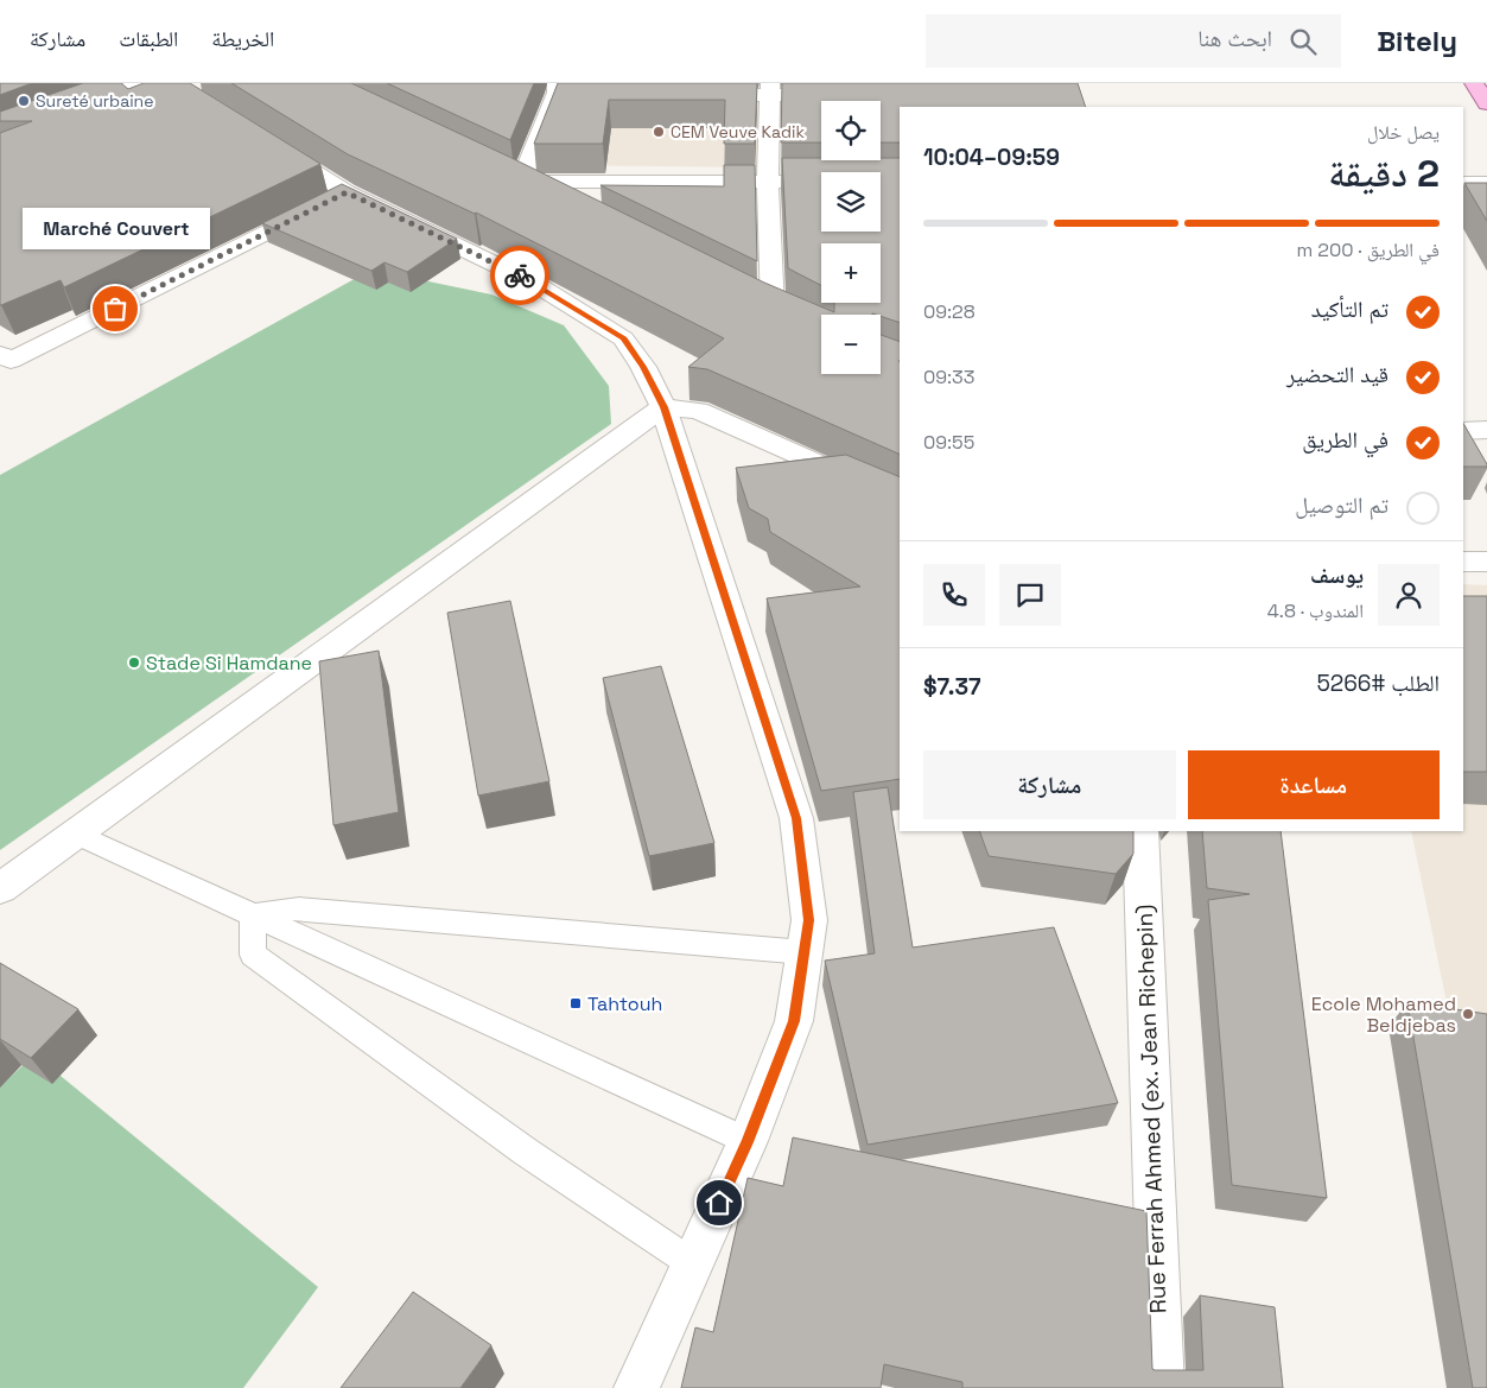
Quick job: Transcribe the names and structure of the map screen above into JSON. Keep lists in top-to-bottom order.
{
  "streets": {
    "street": ["Rue Ferrah Ahmed (ex. Jean Richepin)"]
  },
  "places": {
    "other": [
      "Sureté urbaine",
      "CEM Veuve Kadik",
      "Marché Couvert",
      "Stade Si Hamdane",
      "Ecole Mohamed Beldjebas"
    ],
    "transit": ["Tahtouh"]
  },
  "page": {
    "header": "Bitely",
    "search": "ابحث هنا",
    "nav": ["الخريطة", "الطبقات", "مشاركة"],
    "map_buttons": ["+", "−"],
    "heading": ["2 دقيقة", "يصل خلال", "09:59–10:04"],
    "panel": [
      "يوسف",
      "المندوب · 4.8",
      "الطلب #5266",
      "$7.37"
    ],
    "bubble": "Marché Couvert",
    "bar": "في الطريق · 200 m",
    "list": [
      ["تم التأكيد", "09:28"],
      ["قيد التحضير", "09:33"],
      ["في الطريق", "09:55"],
      "تم التوصيل"
    ],
    "buttons": ["مساعدة", "مشاركة"]
  }
}
